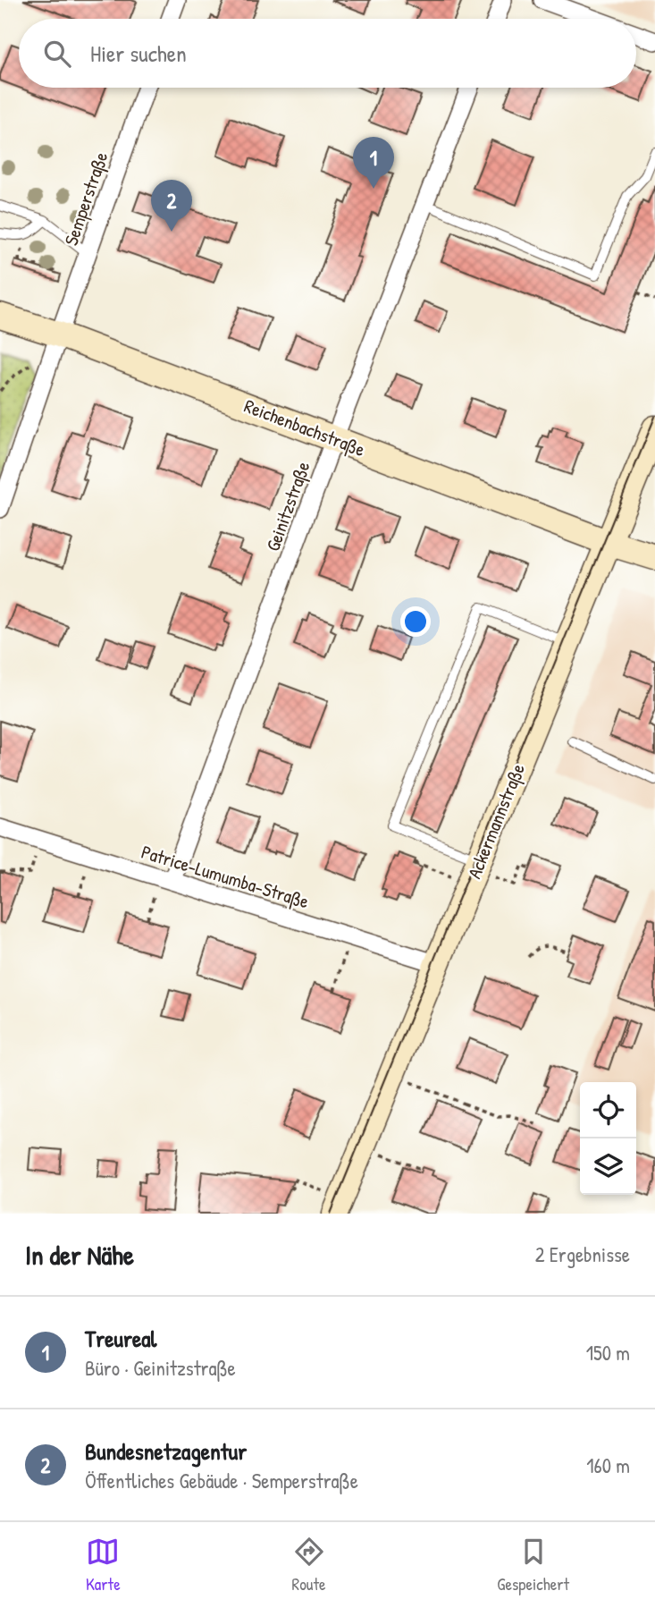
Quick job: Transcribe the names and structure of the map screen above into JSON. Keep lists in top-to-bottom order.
{
  "streets": {
    "street": [
      "Semperstraße",
      "Reichenbachstraße",
      "Geinitzstraße",
      "Ackermannstraße",
      "Patrice-Lumumba-Straße"
    ]
  },
  "crossings": [
    ["Semperstraße", "Reichenbachstraße"],
    ["Reichenbachstraße", "Geinitzstraße"],
    ["Reichenbachstraße", "Ackermannstraße"],
    ["Geinitzstraße", "Patrice-Lumumba-Straße"],
    ["Ackermannstraße", "Patrice-Lumumba-Straße"]
  ],
  "page": {
    "search": "Hier suchen",
    "pins": ["1", "2"],
    "heading": ["In der Nähe", "2 Ergebnisse"],
    "list": [
      {
        "mark": "1",
        "name": "Treureal",
        "note": "Büro · Geinitzstraße",
        "value": "150 m"
      },
      {
        "mark": "2",
        "name": "Bundesnetzagentur",
        "note": "Öffentliches Gebäude · Semperstraße",
        "value": "160 m"
      }
    ],
    "nav": ["Karte", "Route", "Gespeichert"]
  }
}
